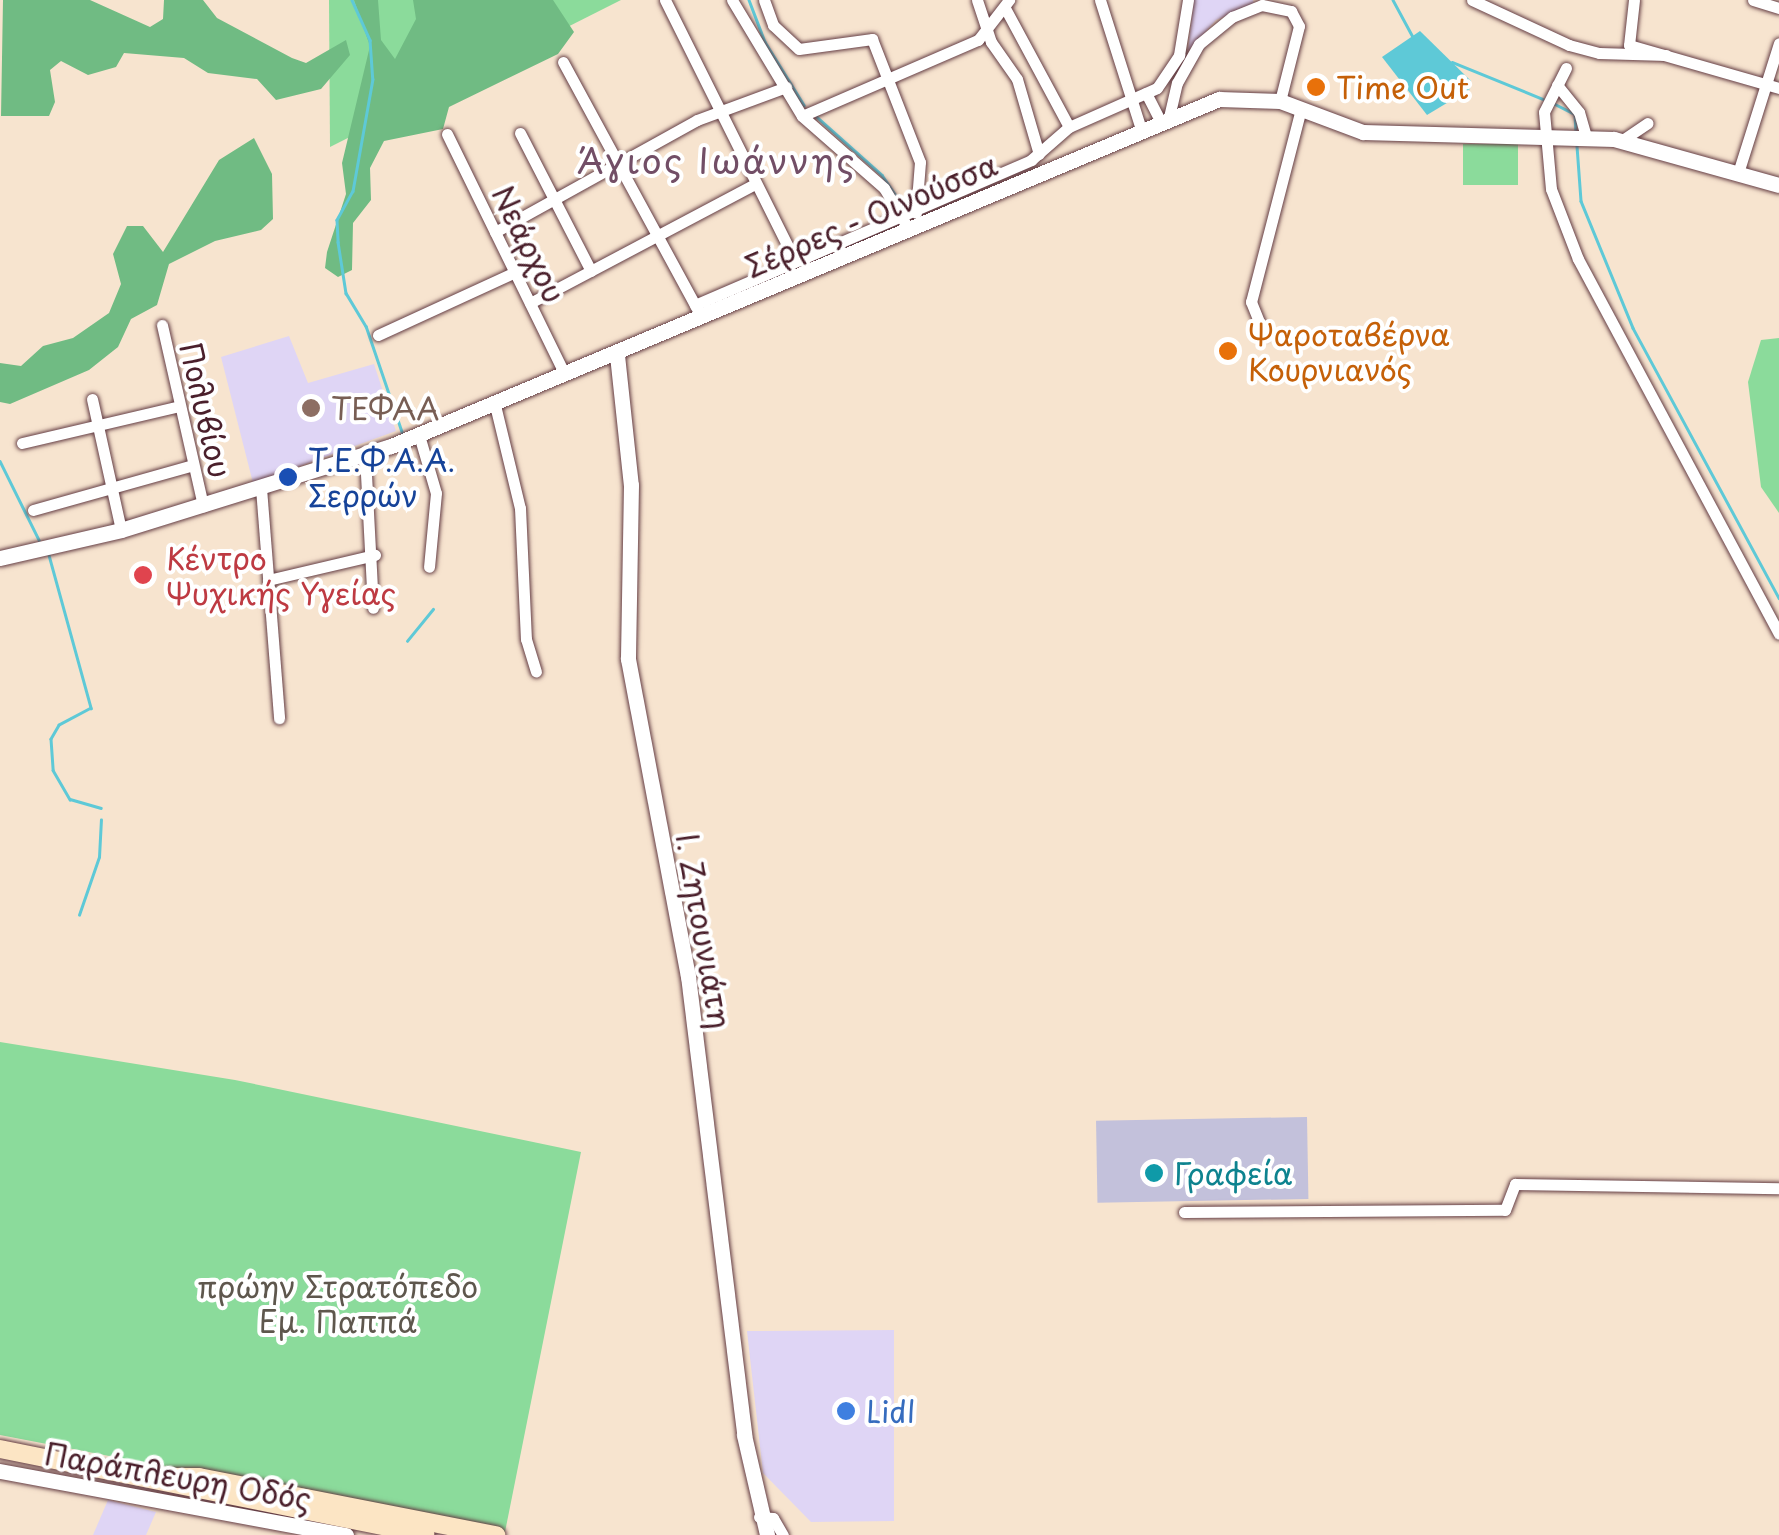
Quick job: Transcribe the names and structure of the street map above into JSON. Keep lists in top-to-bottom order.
{
  "streets": {
    "street": [
      "Σέρρες - Οινούσσα",
      "Νεάρχου",
      "Πολυβίου",
      "Ι. Ζητουνιάτη",
      "Παράπλευρη Οδός"
    ]
  },
  "crossings": [
    ["Σέρρες - Οινούσσα", "Νεάρχου"],
    ["Σέρρες - Οινούσσα", "Πολυβίου"],
    ["Σέρρες - Οινούσσα", "Ι. Ζητουνιάτη"]
  ],
  "districts": ["Άγιος Ιωάννης"],
  "parks": ["πρώην Στρατόπεδο Εμ. Παππά"],
  "places": [
    "Time Out",
    "Ψαροταβέρνα Κουρνιανός",
    "ΤΕΦΑΑ",
    "Τ.Ε.Φ.Α.Α. Σερρών",
    "Κέντρο Ψυχικής Υγείας",
    "Γραφεία",
    "Lidl"
  ]
}
